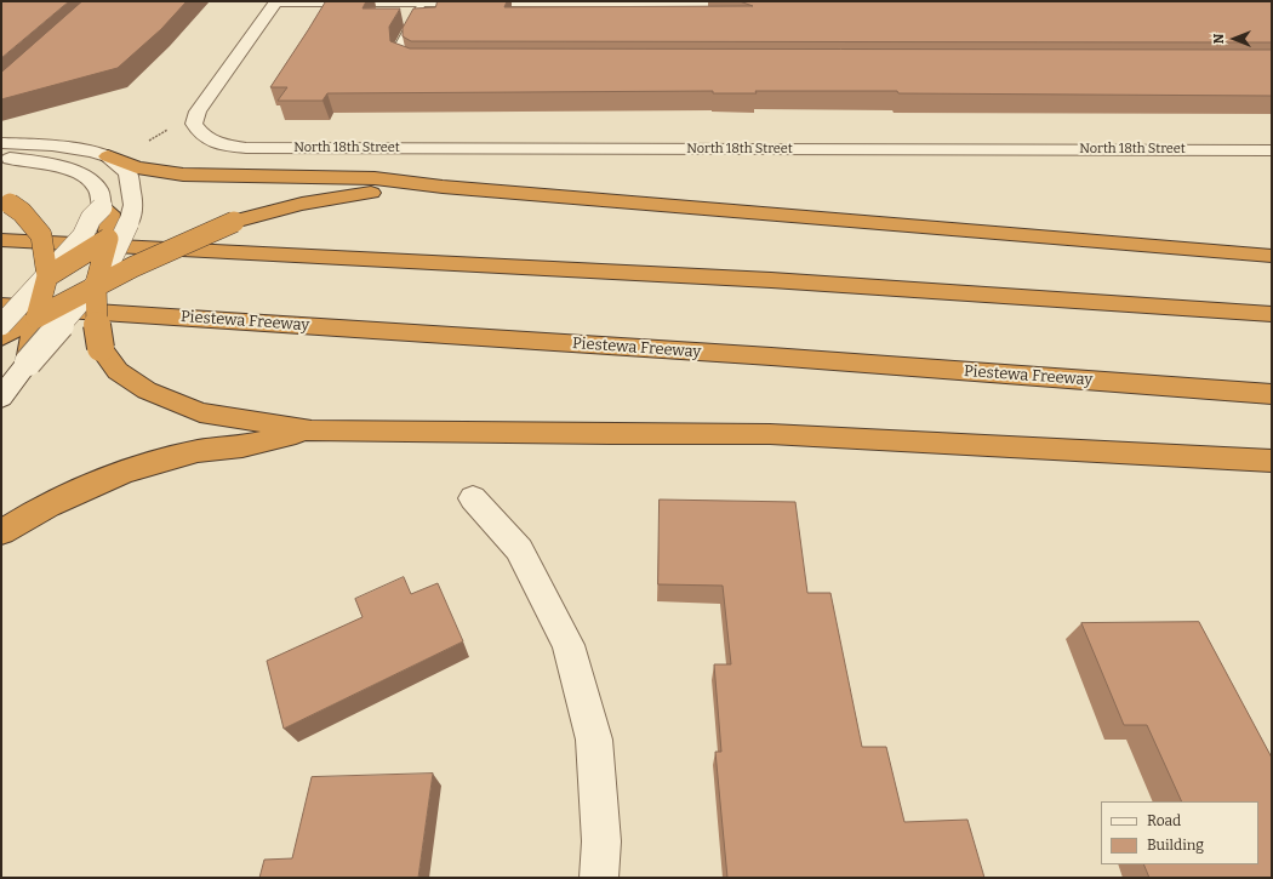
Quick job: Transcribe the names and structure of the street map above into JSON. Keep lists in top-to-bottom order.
{
  "streets": {
    "highway": ["Piestewa Freeway"],
    "street": ["North 18th Street"]
  },
  "legend": ["Road", "Building"],
  "north": "left"
}
